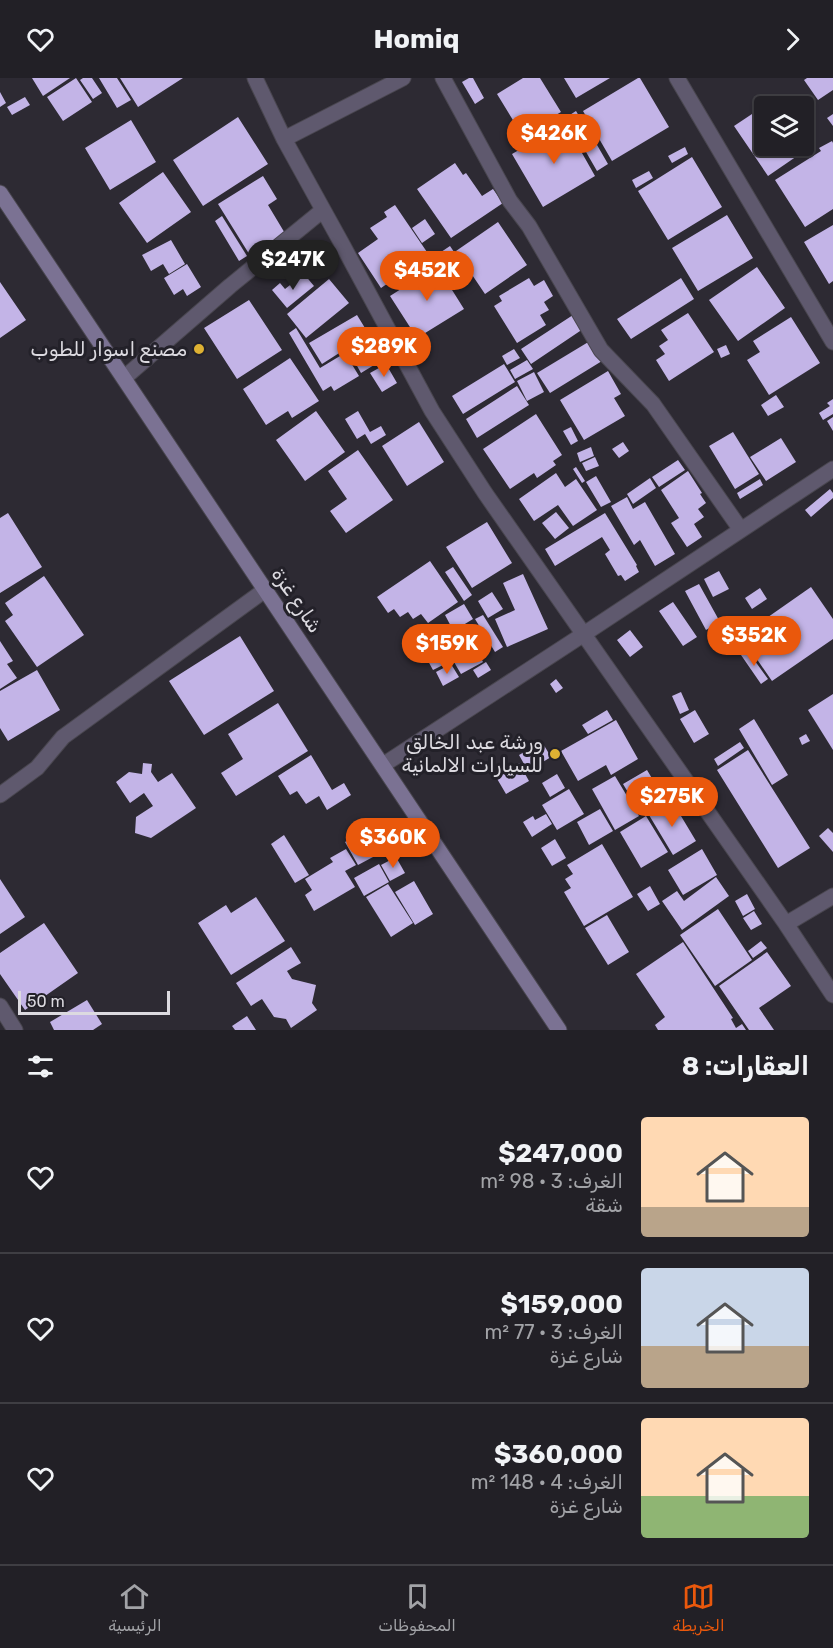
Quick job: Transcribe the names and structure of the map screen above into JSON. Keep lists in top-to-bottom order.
{
  "streets": {
    "main road": ["شارع غزة"]
  },
  "places": ["مصنع اسوار للطوب", "ورشة عبد الخالق للسيارات الالمانية"],
  "scale_bar": "50 m",
  "page": {
    "header": "Homiq",
    "price": [
      "$426K",
      "$247K",
      "$452K",
      "$289K",
      "$352K",
      "$159K",
      "$275K",
      "$360K"
    ],
    "scale": "50 m",
    "heading": "العقارات: 8",
    "list": [
      {
        "name": "$247,000",
        "note": "الغرف: 3 · 98 m² · شقة"
      },
      {
        "name": "$159,000",
        "note": "الغرف: 3 · 77 m² · شارع غزة"
      },
      {
        "name": "$360,000",
        "note": "الغرف: 4 · 148 m² · شارع غزة"
      }
    ],
    "tabs": ["الخريطة", "المحفوظات", "الرئيسية"]
  }
}
